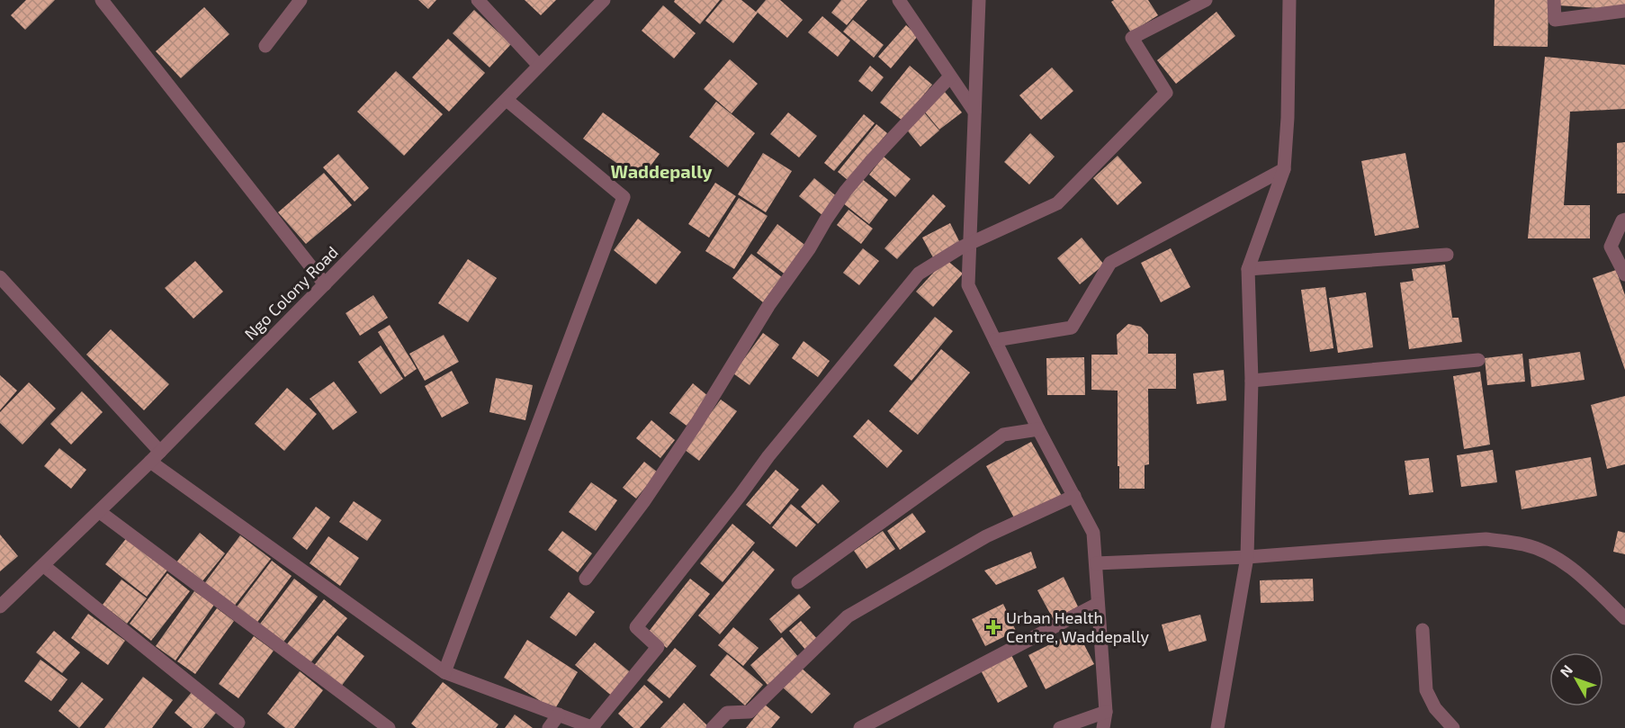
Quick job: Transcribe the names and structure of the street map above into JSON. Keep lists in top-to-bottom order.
{
  "streets": {
    "street": ["Ngo Colony Road"]
  },
  "districts": ["Waddepally"],
  "places": {
    "health": ["Urban Health Centre, Waddepally"]
  },
  "north": "top left"
}
